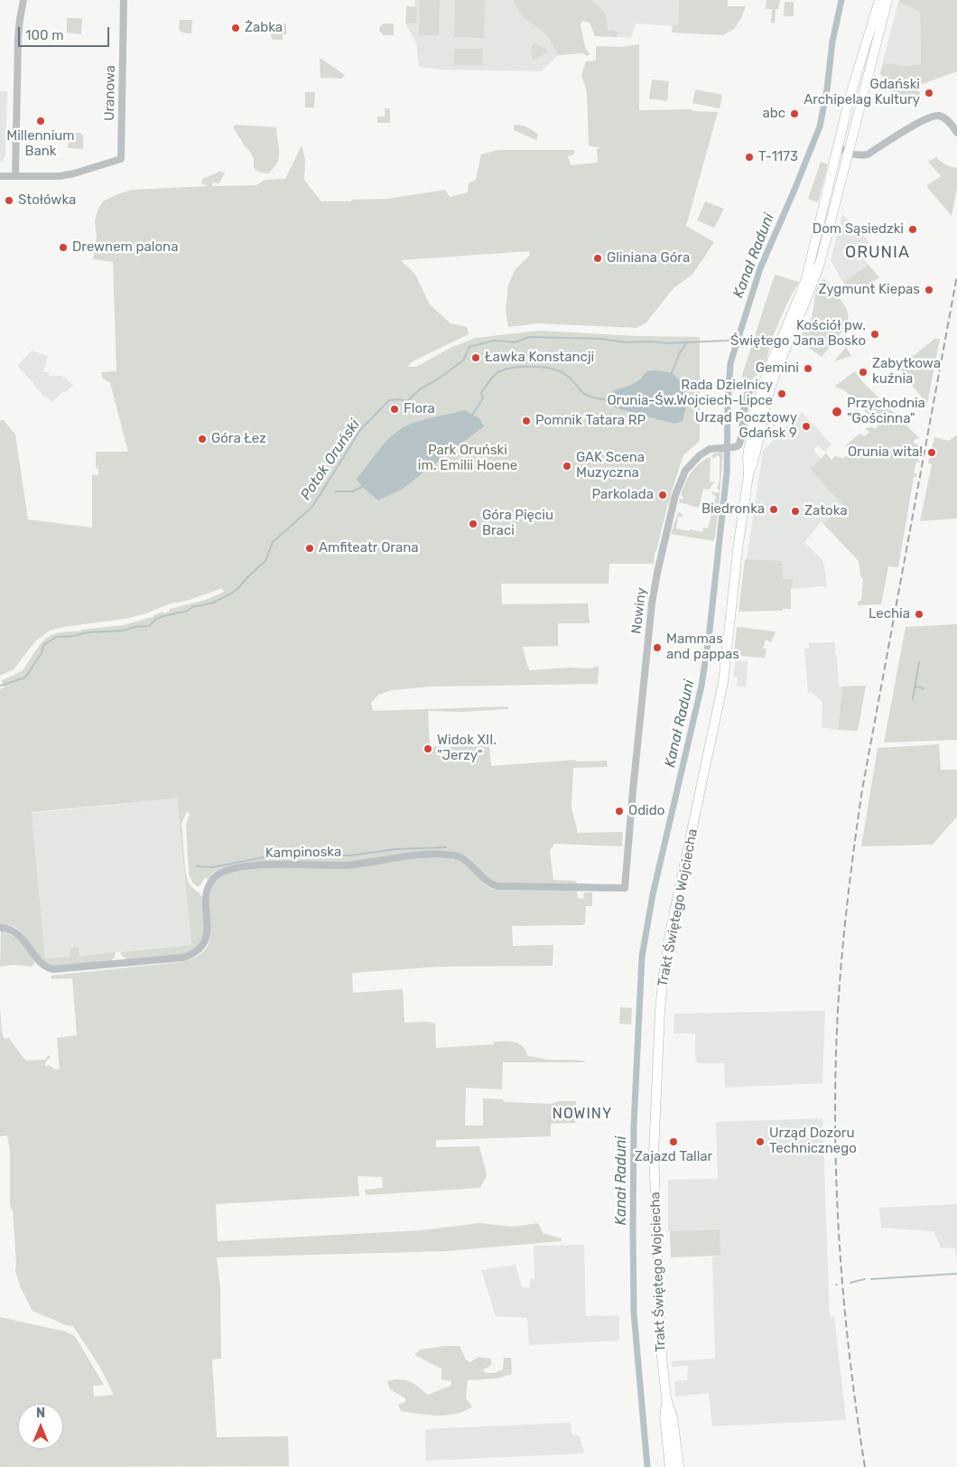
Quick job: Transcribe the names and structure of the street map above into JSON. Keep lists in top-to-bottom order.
{
  "streets": {
    "main road": ["Trakt Świętego Wojciecha"],
    "street": ["Uranowa", "Nowiny", "Kampinoska"]
  },
  "crossings": [
    ["Nowiny", "Kampinoska"],
    ["Nowiny", "Trakt Świętego Wojciecha"]
  ],
  "districts": ["ORUNIA", "NOWINY"],
  "water": ["Kanał Raduni", "Potok Oruński"],
  "parks": ["Park Oruński im. Emilii Hoene"],
  "places": [
    "Żabka",
    "Gdański Archipelag Kultury",
    "abc",
    "Millennium Bank",
    "T-1173",
    "Stołówka",
    "Dom Sąsiedzki",
    "Drewnem palona",
    "Gliniana Góra",
    "Zygmunt Kiepas",
    "Kościół pw. Świętego Jana Bosko",
    "Ławka Konstancji",
    "Gemini",
    "Zabytkowa kuźnia",
    "Rada Dzielnicy Orunia-Św.Wojciech-Lipce",
    "Flora",
    "Przychodnia \"Gościnna\"",
    "Pomnik Tatara RP",
    "Urząd Pocztowy Gdańsk 9",
    "Góra Łez",
    "Orunia wita!",
    "GAK Scena Muzyczna",
    "Parkolada",
    "Biedronka",
    "Zatoka",
    "Góra Pięciu Braci",
    "Amfiteatr Orana",
    "Lechia",
    "Mammas and pappas",
    "Widok XII. \"Jerzy\"",
    "Odido",
    "Zajazd Tallar",
    "Urząd Dozoru Technicznego"
  ],
  "scale_bar": "100 m",
  "north": "top"
}
